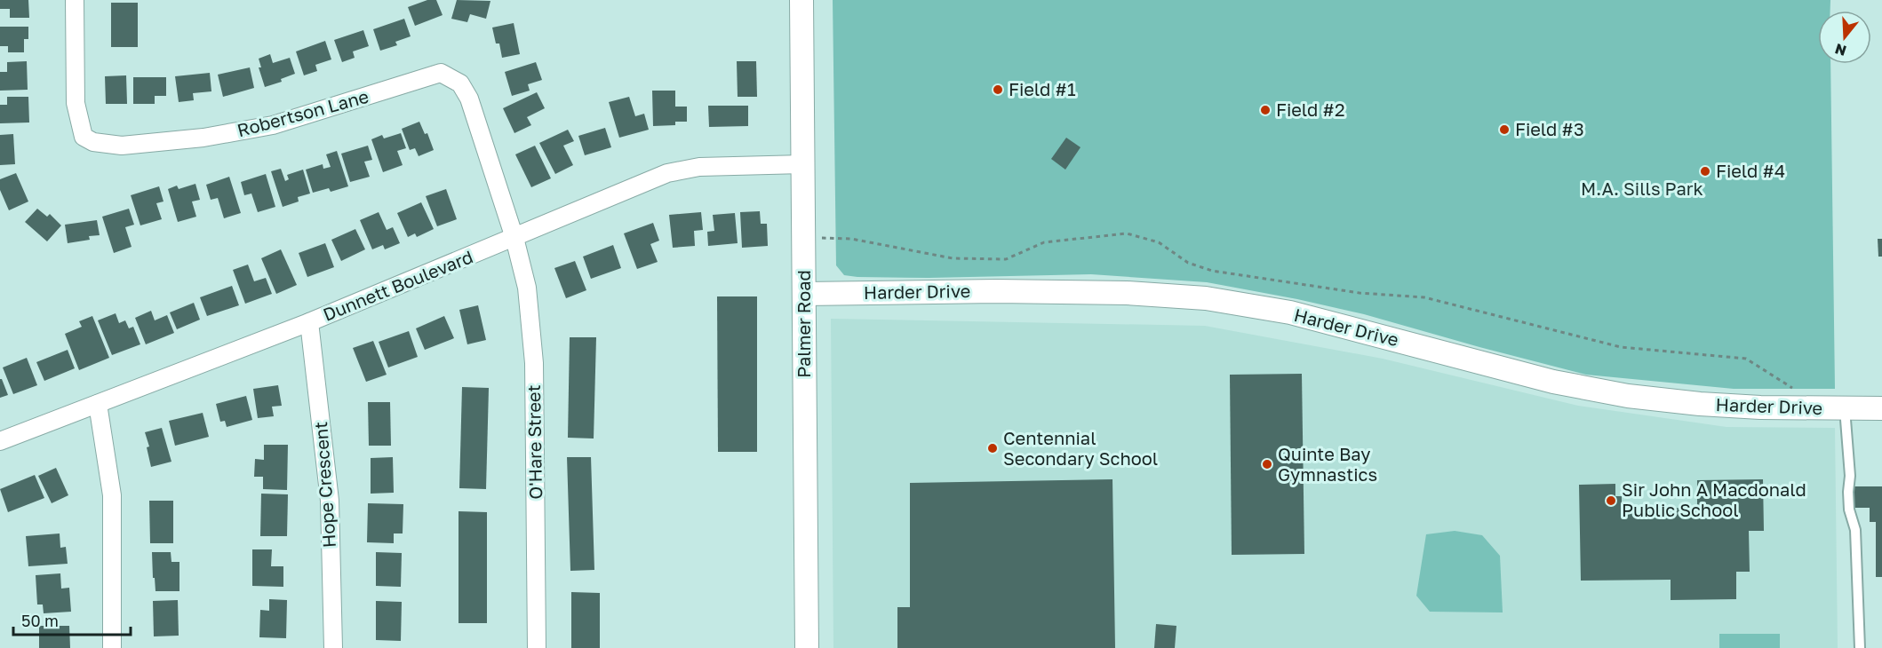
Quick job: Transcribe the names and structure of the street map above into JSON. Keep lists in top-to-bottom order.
{
  "streets": {
    "street": [
      "Robertson Lane",
      "Dunnett Boulevard",
      "Harder Drive",
      "Palmer Road",
      "O'Hare Street",
      "Hope Crescent"
    ]
  },
  "crossings": [
    ["Robertson Lane", "Dunnett Boulevard"],
    ["Robertson Lane", "O'Hare Street"],
    ["Dunnett Boulevard", "Palmer Road"],
    ["Dunnett Boulevard", "O'Hare Street"],
    ["Dunnett Boulevard", "Hope Crescent"],
    ["Harder Drive", "Palmer Road"]
  ],
  "parks": ["M.A. Sills Park"],
  "places": [
    "Field #1",
    "Field #2",
    "Field #3",
    "Field #4",
    "Centennial Secondary School",
    "Quinte Bay Gymnastics",
    "Sir John A Macdonald Public School"
  ],
  "scale_bar": "50 m",
  "north": "bottom"
}
